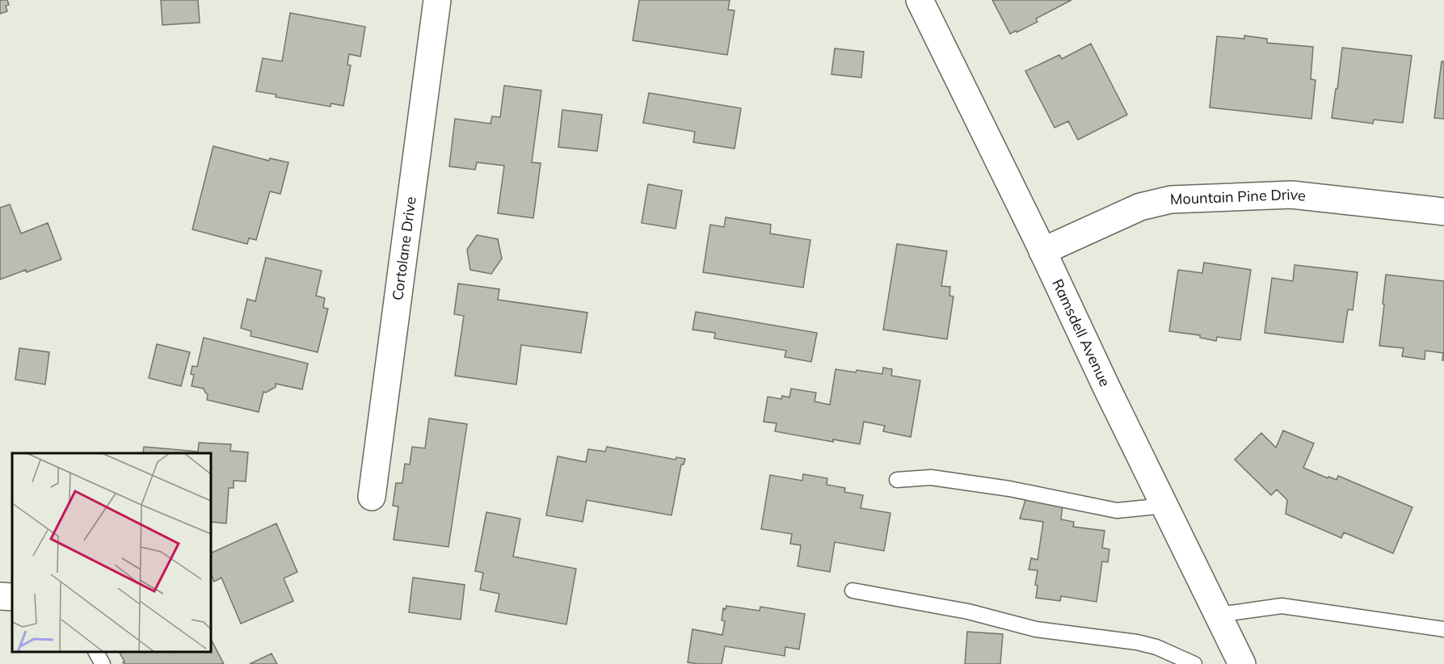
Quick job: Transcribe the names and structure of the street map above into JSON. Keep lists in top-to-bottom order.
{
  "streets": {
    "street": ["Mountain Pine Drive", "Cortolane Drive", "Ramsdell Avenue"]
  },
  "crossings": [
    ["Mountain Pine Drive", "Ramsdell Avenue"]
  ]
}
